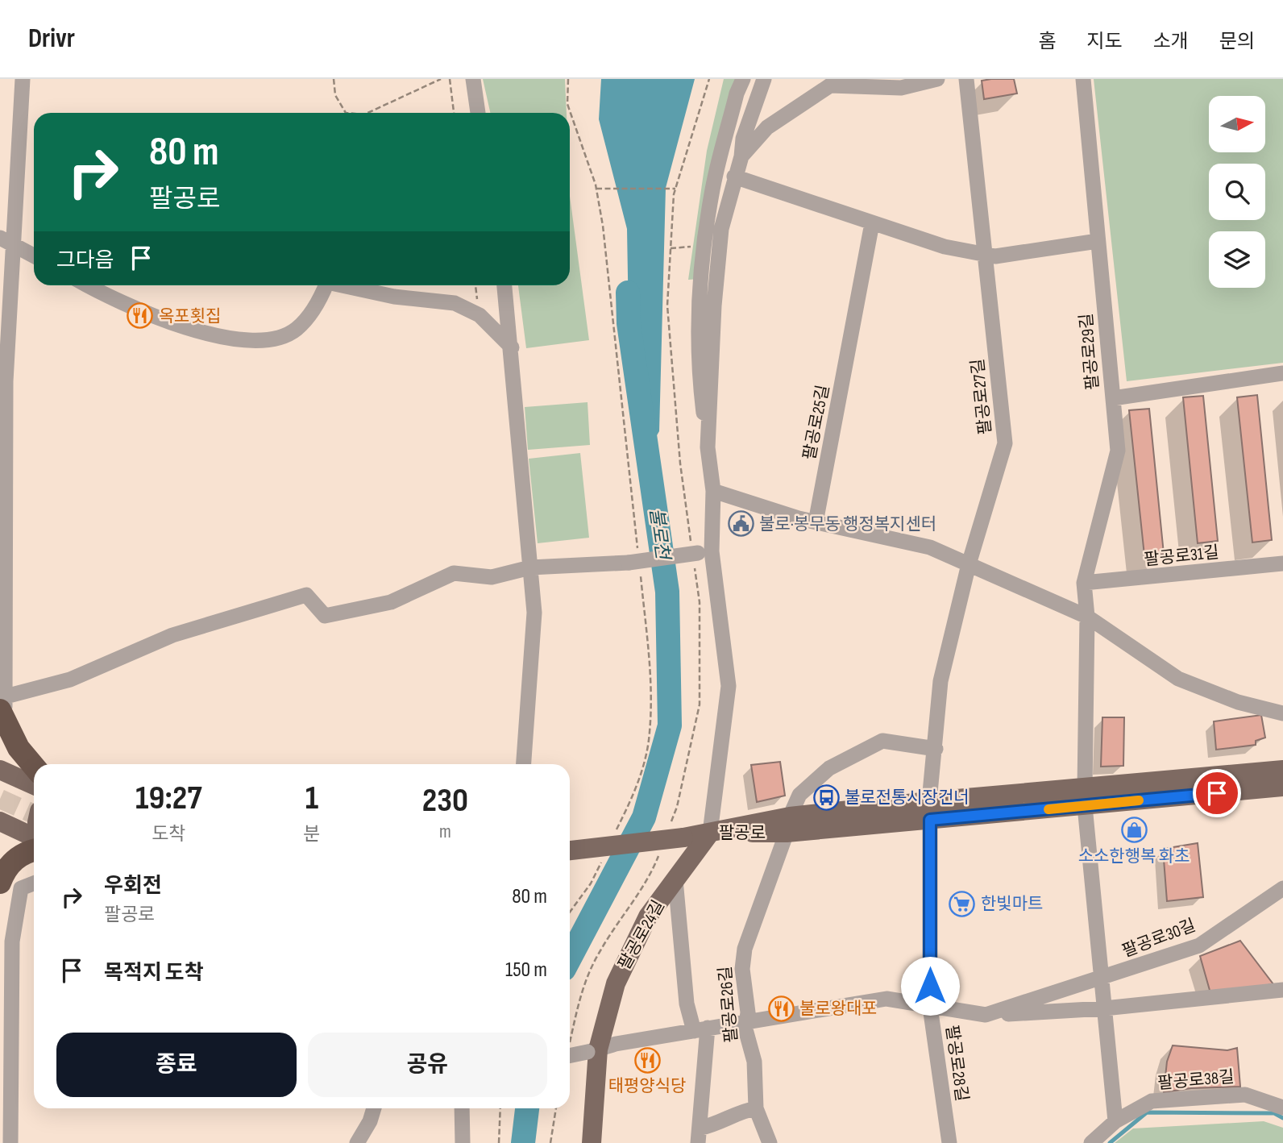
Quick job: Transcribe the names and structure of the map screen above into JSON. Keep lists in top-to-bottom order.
{
  "streets": {
    "main road": ["팔공로", "팔공로24길"],
    "street": [
      "팔공로29길",
      "팔공로27길",
      "팔공로25길",
      "팔공로31길",
      "팔공로30길",
      "팔공로26길",
      "팔공로28길",
      "팔공로38길"
    ]
  },
  "crossings": [
    ["팔공로29길", "팔공로31길"],
    ["팔공로29길", "팔공로"],
    ["팔공로29길", "팔공로30길"],
    ["팔공로27길", "팔공로"],
    ["팔공로27길", "팔공로26길"],
    ["팔공로27길", "팔공로28길"],
    ["팔공로", "팔공로24길"],
    ["팔공로", "팔공로30길"],
    ["팔공로", "팔공로26길"],
    ["팔공로", "팔공로28길"],
    ["팔공로30길", "팔공로26길"],
    ["팔공로30길", "팔공로28길"],
    ["팔공로30길", "팔공로38길"]
  ],
  "water": ["불로천"],
  "places": {
    "restaurant": ["옥포횟집", "불로왕대포", "태평양식당"],
    "public building": ["불로·봉무동 행정복지센터"],
    "bus stop": ["불로전통시장건너"],
    "shop": ["소소한행복 화초"],
    "supermarket": ["한빛마트"]
  },
  "north": "right",
  "page": {
    "header": "Drivr",
    "nav": [
      "홈",
      "지도",
      "소개",
      "문의"
    ],
    "turn": ["80 m", "팔공로"],
    "then": "그다음",
    "eta": [
      "19:27",
      "도착",
      "1",
      "분",
      "230",
      "m"
    ],
    "list": [
      {
        "name": "우회전",
        "note": "팔공로",
        "value": "80 m"
      },
      {
        "name": "목적지 도착",
        "value": "150 m"
      }
    ],
    "buttons": ["종료", "공유"]
  }
}
